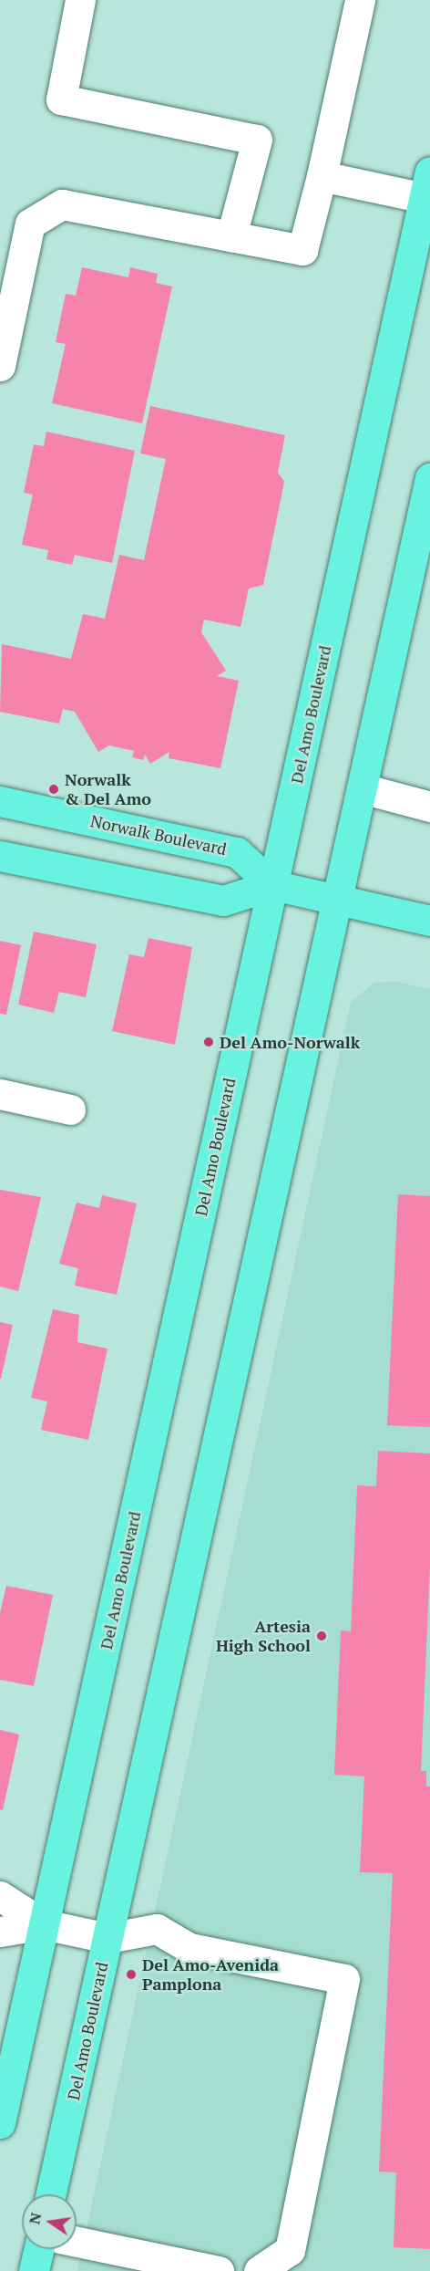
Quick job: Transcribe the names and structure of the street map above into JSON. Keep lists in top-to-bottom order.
{
  "streets": {
    "main road": ["Del Amo Boulevard", "Norwalk Boulevard"]
  },
  "crossings": [
    ["Del Amo Boulevard", "Norwalk Boulevard"]
  ],
  "places": [
    "Norwalk & Del Amo",
    "Del Amo-Norwalk",
    "Artesia High School",
    "Del Amo-Avenida Pamplona"
  ],
  "north": "left"
}
